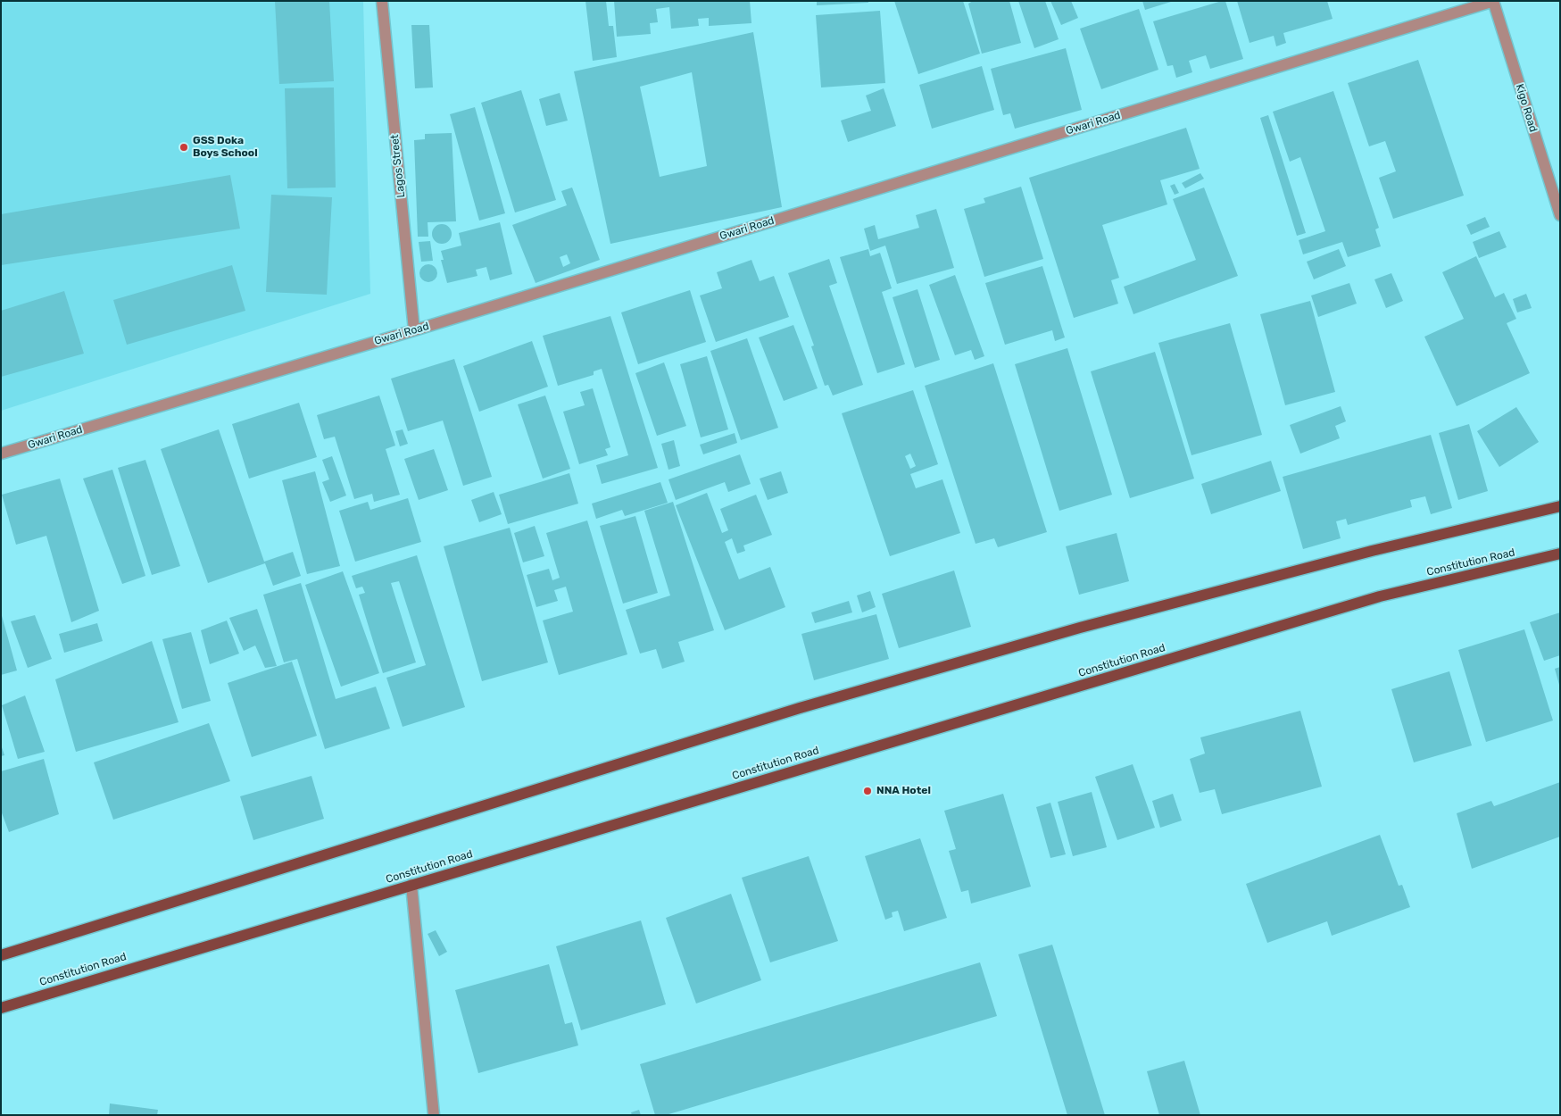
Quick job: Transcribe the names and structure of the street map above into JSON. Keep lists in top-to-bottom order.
{
  "streets": {
    "main road": ["Constitution Road"],
    "street": ["Kigo Road", "Gwari Road", "Lagos Street"]
  },
  "crossings": [
    ["Kigo Road", "Gwari Road"],
    ["Gwari Road", "Lagos Street"]
  ],
  "places": ["GSS Doka Boys School", "NNA Hotel"]
}
